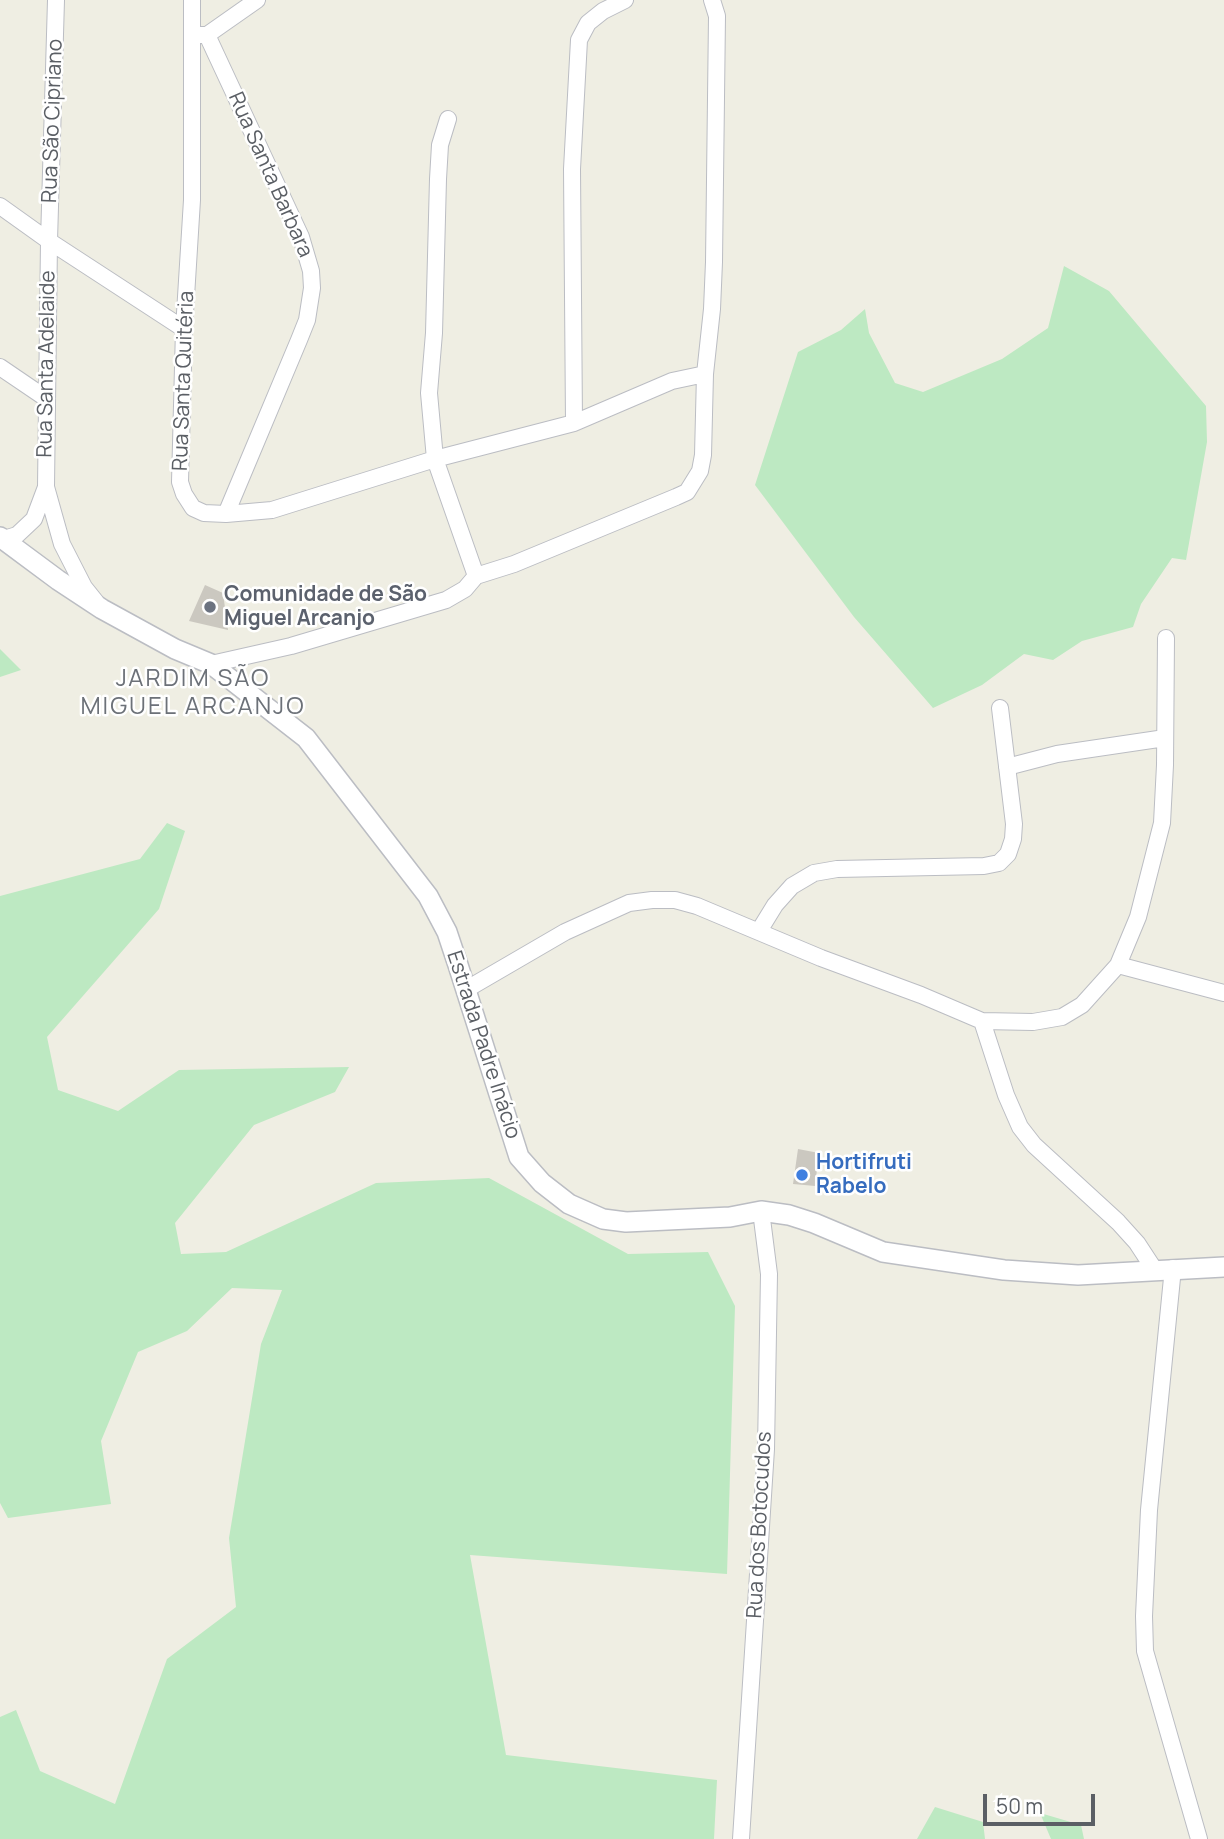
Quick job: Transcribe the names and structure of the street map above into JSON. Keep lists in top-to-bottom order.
{
  "streets": {
    "street": [
      "Rua São Cipriano",
      "Rua Santa Barbara",
      "Rua Santa Adelaide",
      "Rua Santa Quitéria",
      "Estrada Padre Inácio",
      "Rua dos Botocudos"
    ]
  },
  "crossings": [
    ["Rua São Cipriano", "Rua Santa Adelaide"],
    ["Rua Santa Barbara", "Rua Santa Quitéria"],
    ["Rua Santa Adelaide", "Estrada Padre Inácio"],
    ["Estrada Padre Inácio", "Rua dos Botocudos"]
  ],
  "districts": ["JARDIM SÃO MIGUEL ARCANJO"],
  "places": ["Comunidade de São Miguel Arcanjo", "Hortifruti Rabelo"],
  "scale_bar": "50 m"
}
